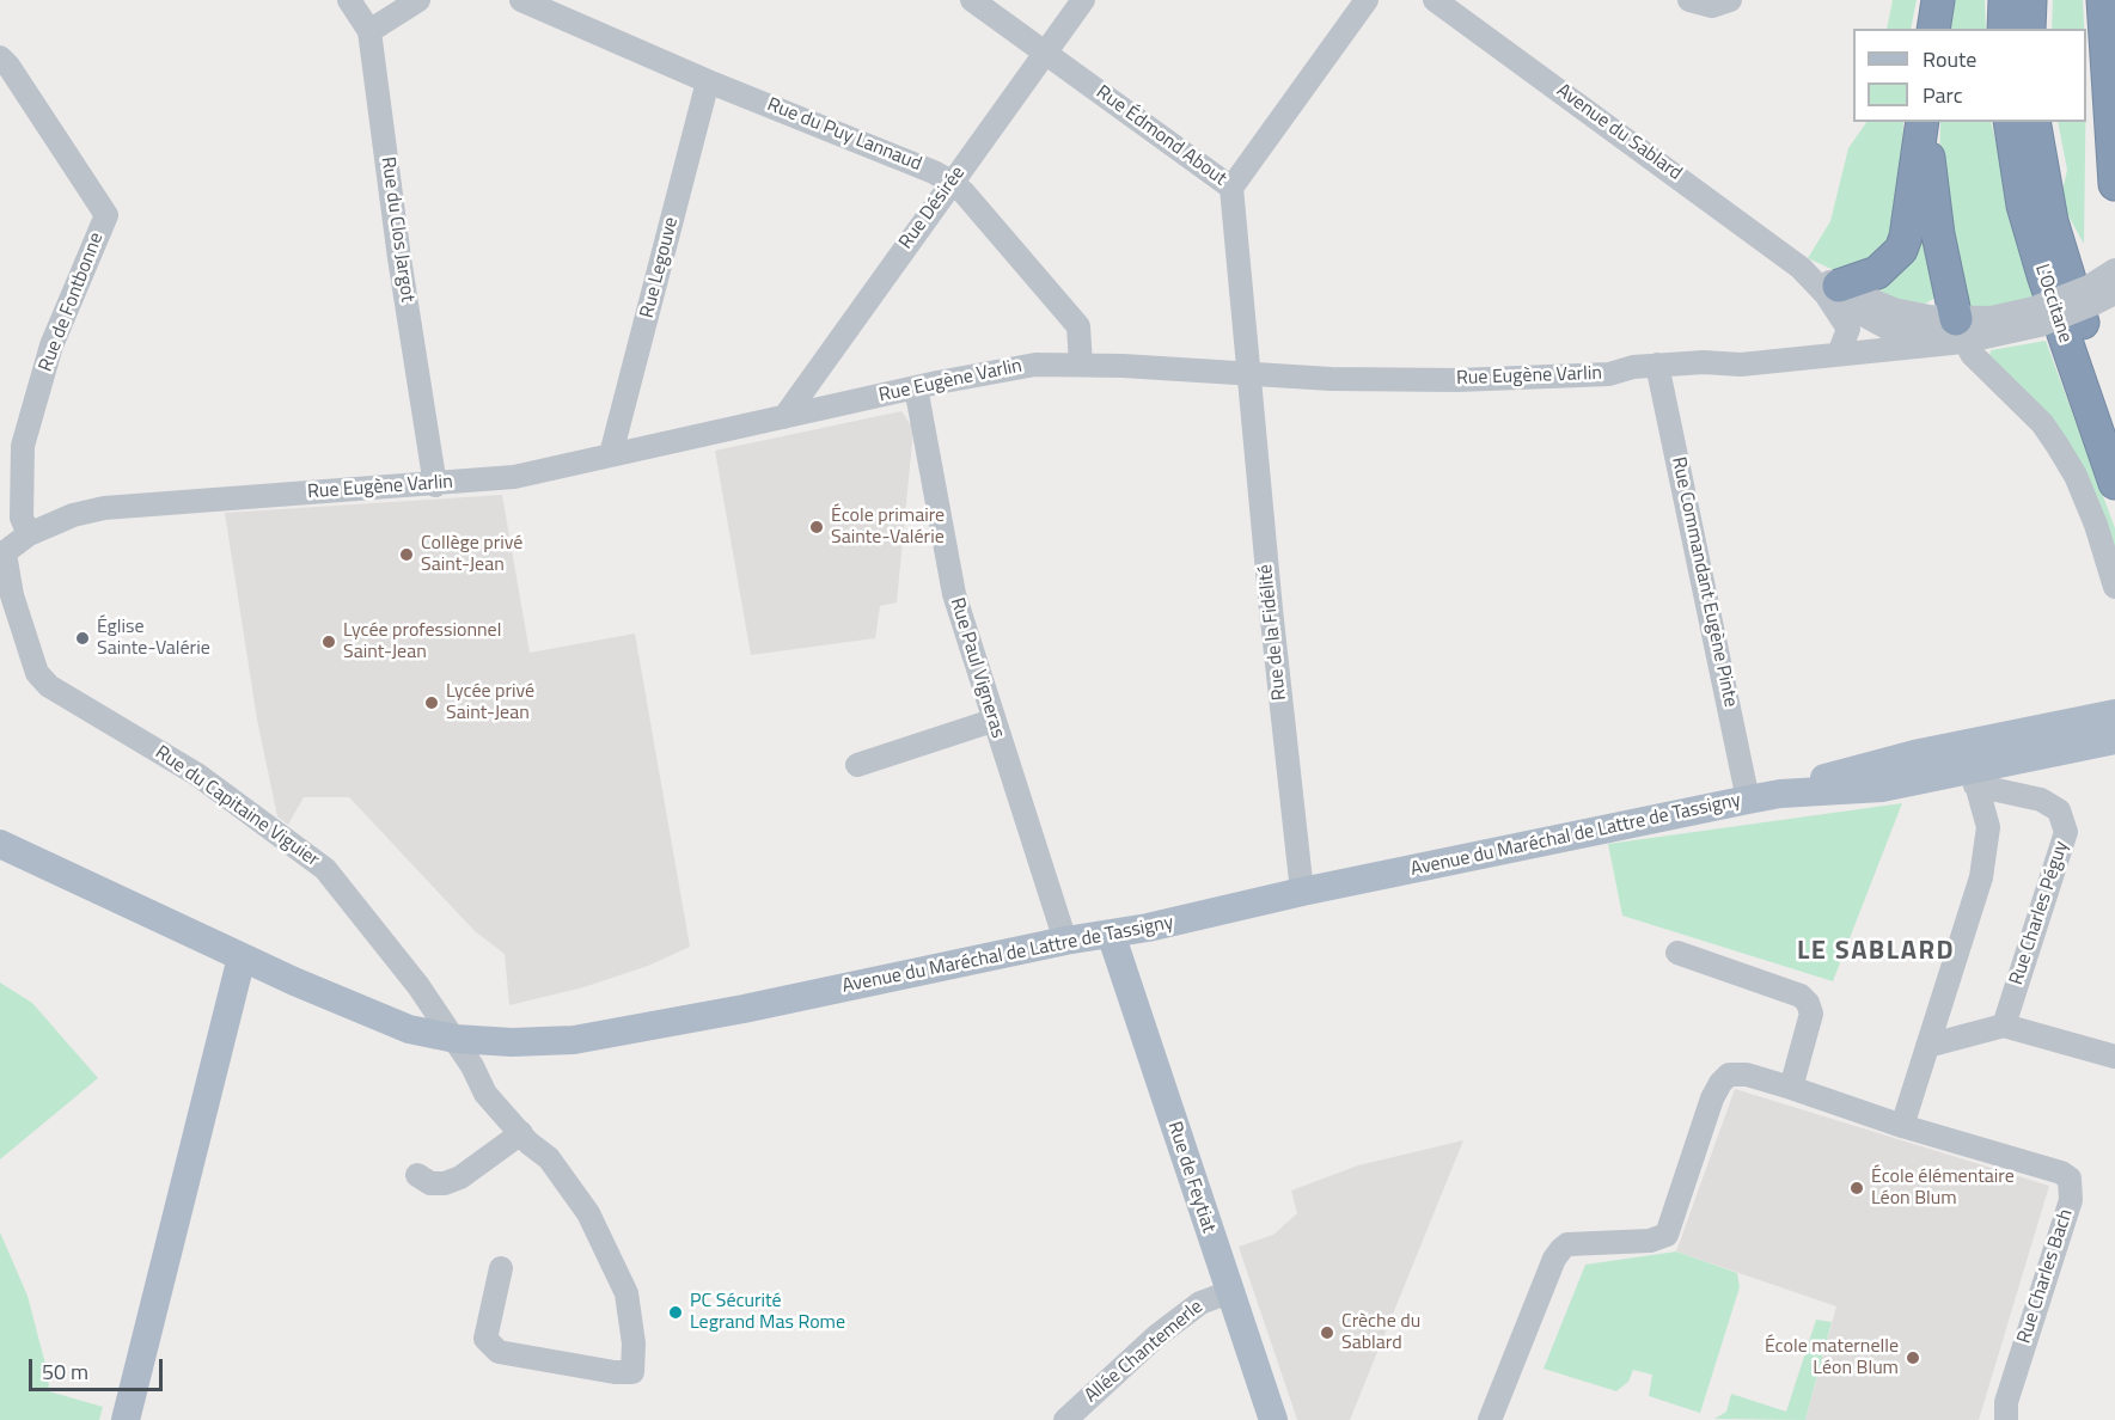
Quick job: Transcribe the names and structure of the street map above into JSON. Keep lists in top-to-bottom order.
{
  "streets": {
    "highway": ["L'Occitane"],
    "main road": ["Avenue du Maréchal de Lattre de Tassigny", "Rue de Feytiat"],
    "street": [
      "Avenue du Sablard",
      "Rue du Puy Lannaud",
      "Rue Édmond About",
      "Rue Désirée",
      "Rue du Clos Jargot",
      "Rue Legouve",
      "Rue de Fontbonne",
      "Rue Eugène Varlin",
      "Rue Commandant Eugène Pinte",
      "Rue de la Fidélité",
      "Rue Paul Vigneras",
      "Rue du Capitaine Viguier",
      "Rue Charles Péguy",
      "Rue Charles Bach",
      "Allée Chantemerle"
    ]
  },
  "crossings": [
    ["Avenue du Sablard", "Rue Eugène Varlin"],
    ["Rue du Puy Lannaud", "Rue Désirée"],
    ["Rue du Puy Lannaud", "Rue Legouve"],
    ["Rue du Puy Lannaud", "Rue Eugène Varlin"],
    ["Rue Édmond About", "Rue Désirée"],
    ["Rue Édmond About", "Rue Eugène Varlin"],
    ["Rue Édmond About", "Rue de la Fidélité"],
    ["Rue Désirée", "Rue Eugène Varlin"],
    ["Rue du Clos Jargot", "Rue Eugène Varlin"],
    ["Rue Legouve", "Rue Eugène Varlin"],
    ["Rue de Fontbonne", "Rue Eugène Varlin"],
    ["Rue Eugène Varlin", "Rue Commandant Eugène Pinte"],
    ["Rue Eugène Varlin", "Rue de la Fidélité"],
    ["Rue Eugène Varlin", "Rue Paul Vigneras"],
    ["Rue Eugène Varlin", "Rue du Capitaine Viguier"],
    ["Rue Commandant Eugène Pinte", "Avenue du Maréchal de Lattre de Tassigny"],
    ["Rue de la Fidélité", "Avenue du Maréchal de Lattre de Tassigny"],
    ["Rue Paul Vigneras", "Avenue du Maréchal de Lattre de Tassigny"],
    ["Rue du Capitaine Viguier", "Avenue du Maréchal de Lattre de Tassigny"],
    ["Avenue du Maréchal de Lattre de Tassigny", "Rue Charles Péguy"],
    ["Avenue du Maréchal de Lattre de Tassigny", "Rue de Feytiat"],
    ["Rue de Feytiat", "Allée Chantemerle"]
  ],
  "districts": ["LE SABLARD"],
  "places": [
    "École primaire Sainte-Valérie",
    "Collège privé Saint-Jean",
    "Église Sainte-Valérie",
    "Lycée professionnel Saint-Jean",
    "Lycée privé Saint-Jean",
    "École élémentaire Léon Blum",
    "PC Sécurité Legrand Mas Rome",
    "Crèche du Sablard",
    "École maternelle Léon Blum"
  ],
  "legend": ["Route", "Parc"],
  "scale_bar": "50 m"
}
